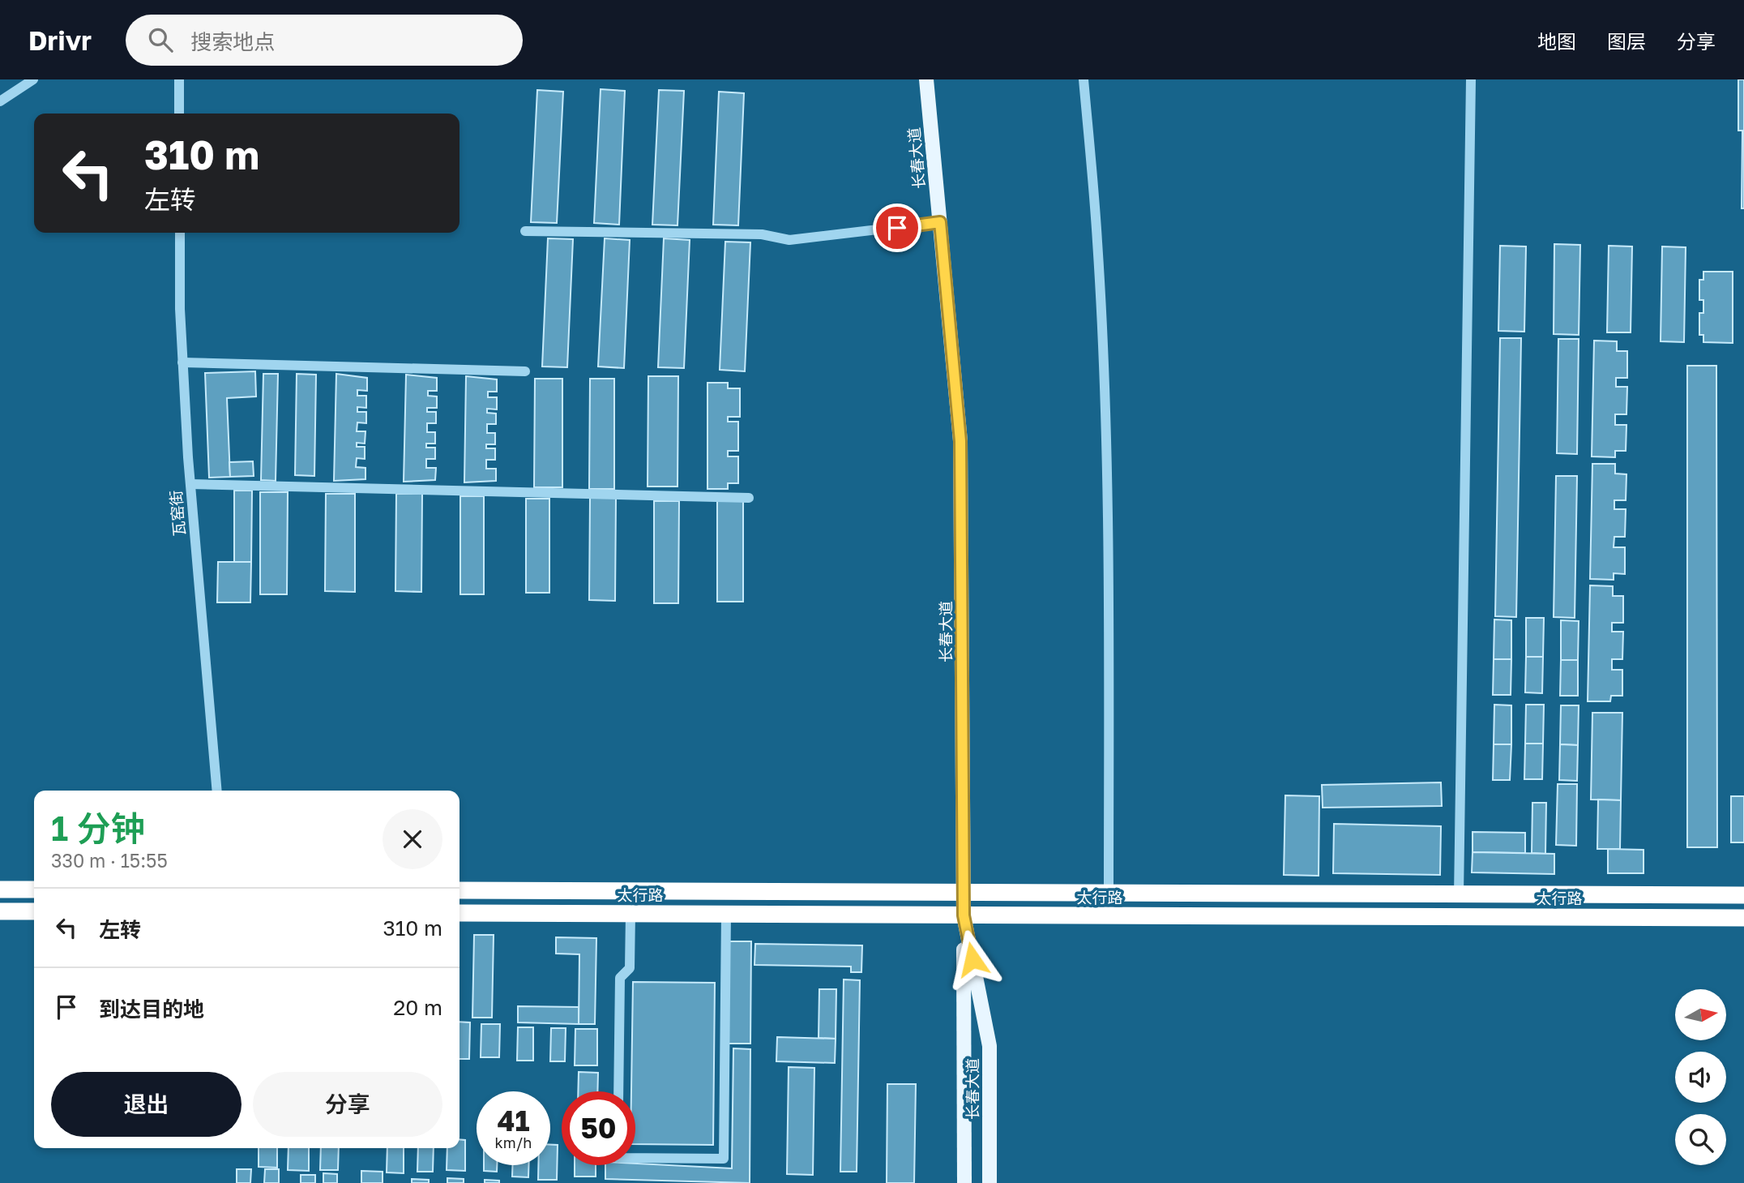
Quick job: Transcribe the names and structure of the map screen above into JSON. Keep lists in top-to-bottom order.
{
  "streets": {
    "highway": ["太行路"],
    "main road": ["长春大道"],
    "street": ["瓦窑街"]
  },
  "crossings": [
    ["长春大道", "太行路"]
  ],
  "north": "right",
  "page": {
    "header": "Drivr",
    "search": "搜索地点",
    "nav": ["地图", "图层", "分享"],
    "turn": ["310 m", "左转"],
    "heading": ["1 分钟", "330 m · 15:55"],
    "list": [
      {
        "name": "左转",
        "value": "310 m"
      },
      {
        "name": "到达目的地",
        "value": "20 m"
      }
    ],
    "buttons": ["退出", "分享"],
    "speed": "41 km/h",
    "limit": "50"
  }
}
